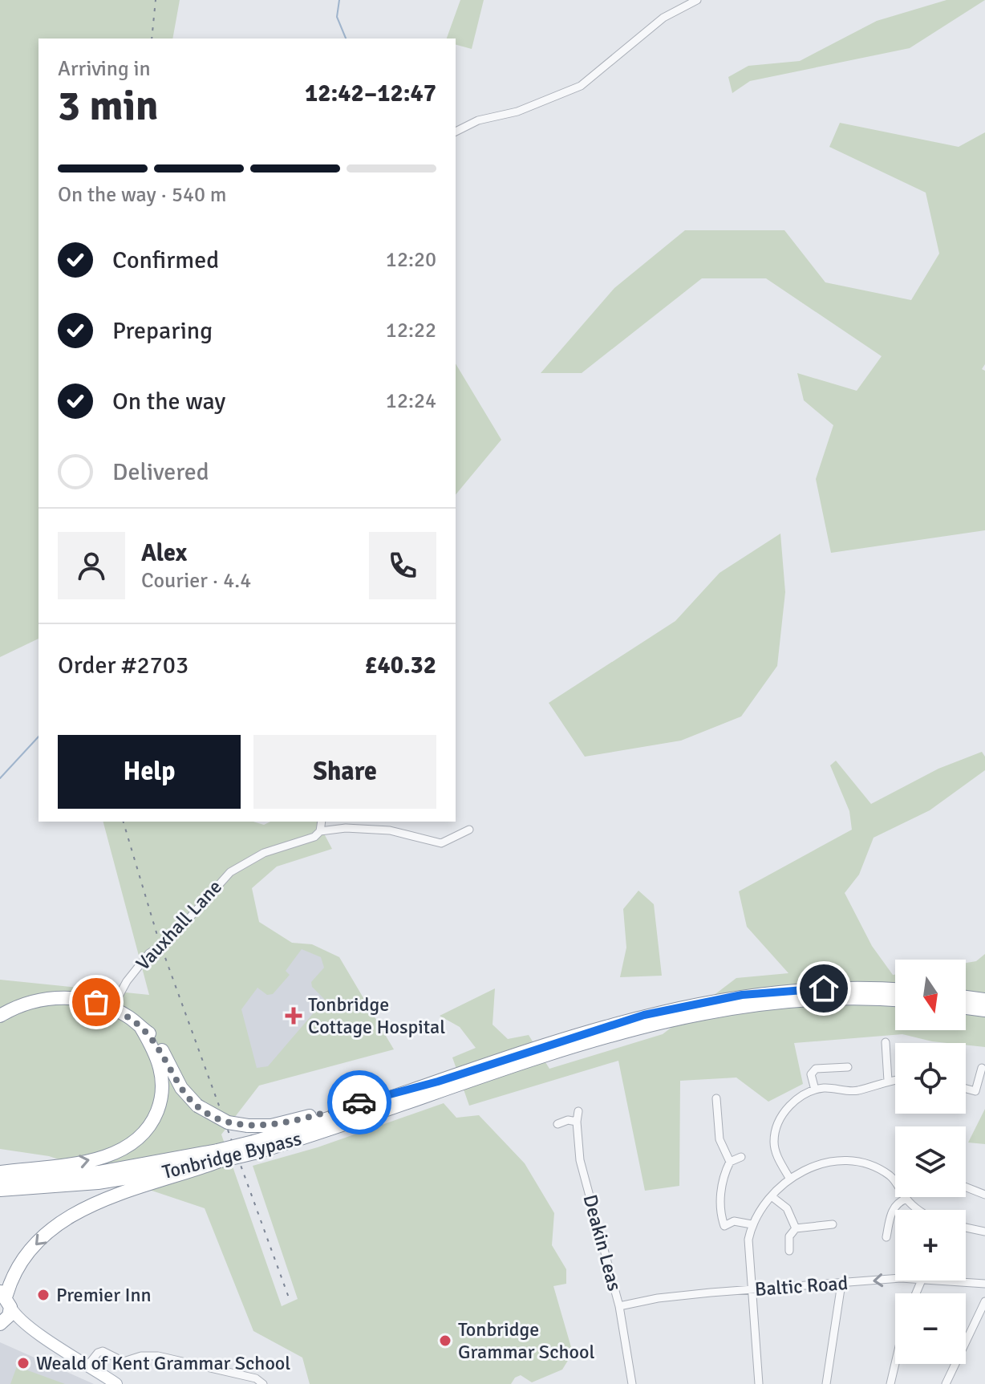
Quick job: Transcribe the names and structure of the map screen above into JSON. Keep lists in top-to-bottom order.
{
  "streets": {
    "highway": ["Tonbridge Bypass"],
    "street": ["Vauxhall Lane", "Deakin Leas", "Baltic Road"]
  },
  "crossings": [
    ["Deakin Leas", "Baltic Road"]
  ],
  "places": {
    "health": ["Tonbridge Cottage Hospital"],
    "other": ["Premier Inn", "Tonbridge Grammar School", "Weald of Kent Grammar School"]
  },
  "north": "bottom",
  "page": {
    "heading": ["3 min", "Arriving in", "12:42–12:47"],
    "panel": [
      "Alex",
      "Courier · 4.4",
      "Order #2703",
      "£40.32"
    ],
    "bar": "On the way · 540 m",
    "list": [
      ["Confirmed", "12:20"],
      ["Preparing", "12:22"],
      ["On the way", "12:24"],
      "Delivered"
    ],
    "buttons": ["Help", "Share"],
    "map_buttons": ["+", "−"]
  }
}
